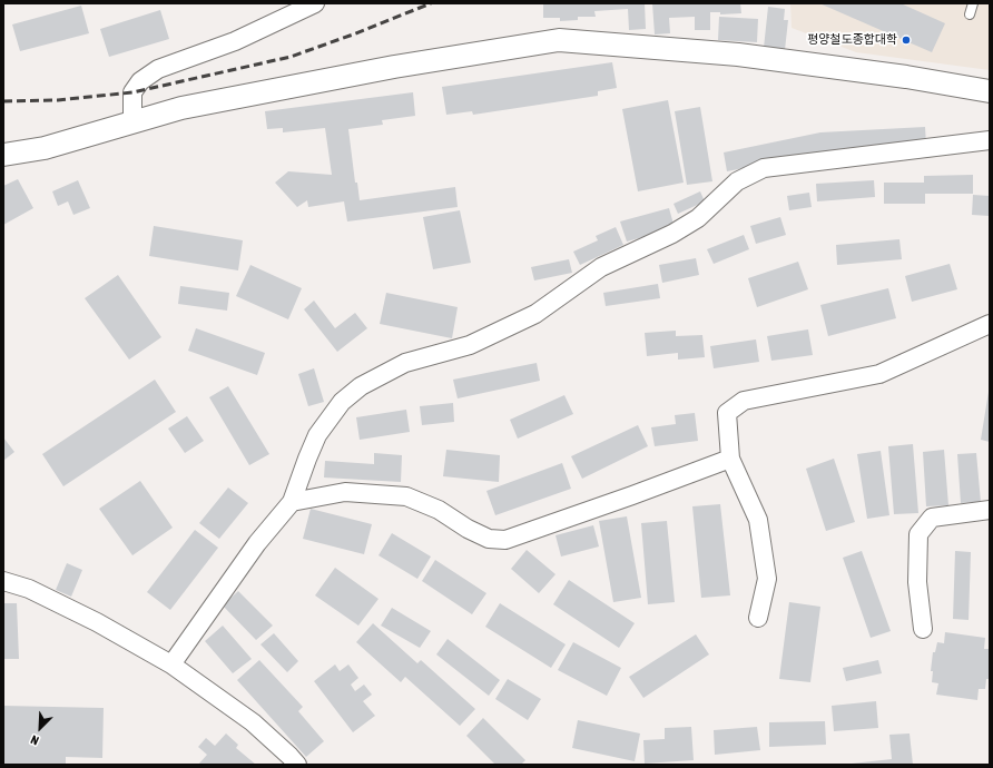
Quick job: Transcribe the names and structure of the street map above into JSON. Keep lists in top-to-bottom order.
{
  "places": ["평양철도종합대학"],
  "north": "bottom left"
}
